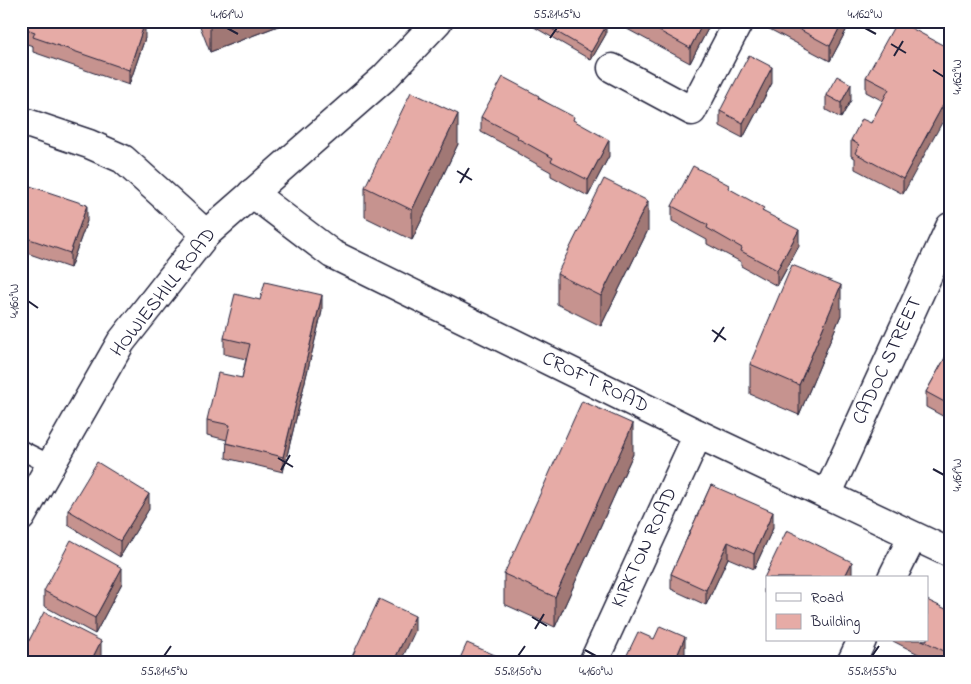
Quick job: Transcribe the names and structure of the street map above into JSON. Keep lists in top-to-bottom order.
{
  "streets": {
    "street": [
      "HOWIESHILL ROAD",
      "CADOC STREET",
      "CROFT ROAD",
      "KIRKTON ROAD"
    ]
  },
  "crossings": [
    ["HOWIESHILL ROAD", "CROFT ROAD"],
    ["CADOC STREET", "CROFT ROAD"],
    ["CROFT ROAD", "KIRKTON ROAD"]
  ],
  "legend": ["Road", "Building"],
  "coordinates": [
    "4.161°W",
    "55.8145°N",
    "4.162°W",
    "4.160°W",
    "55.8150°N",
    "55.8155°N"
  ]
}
